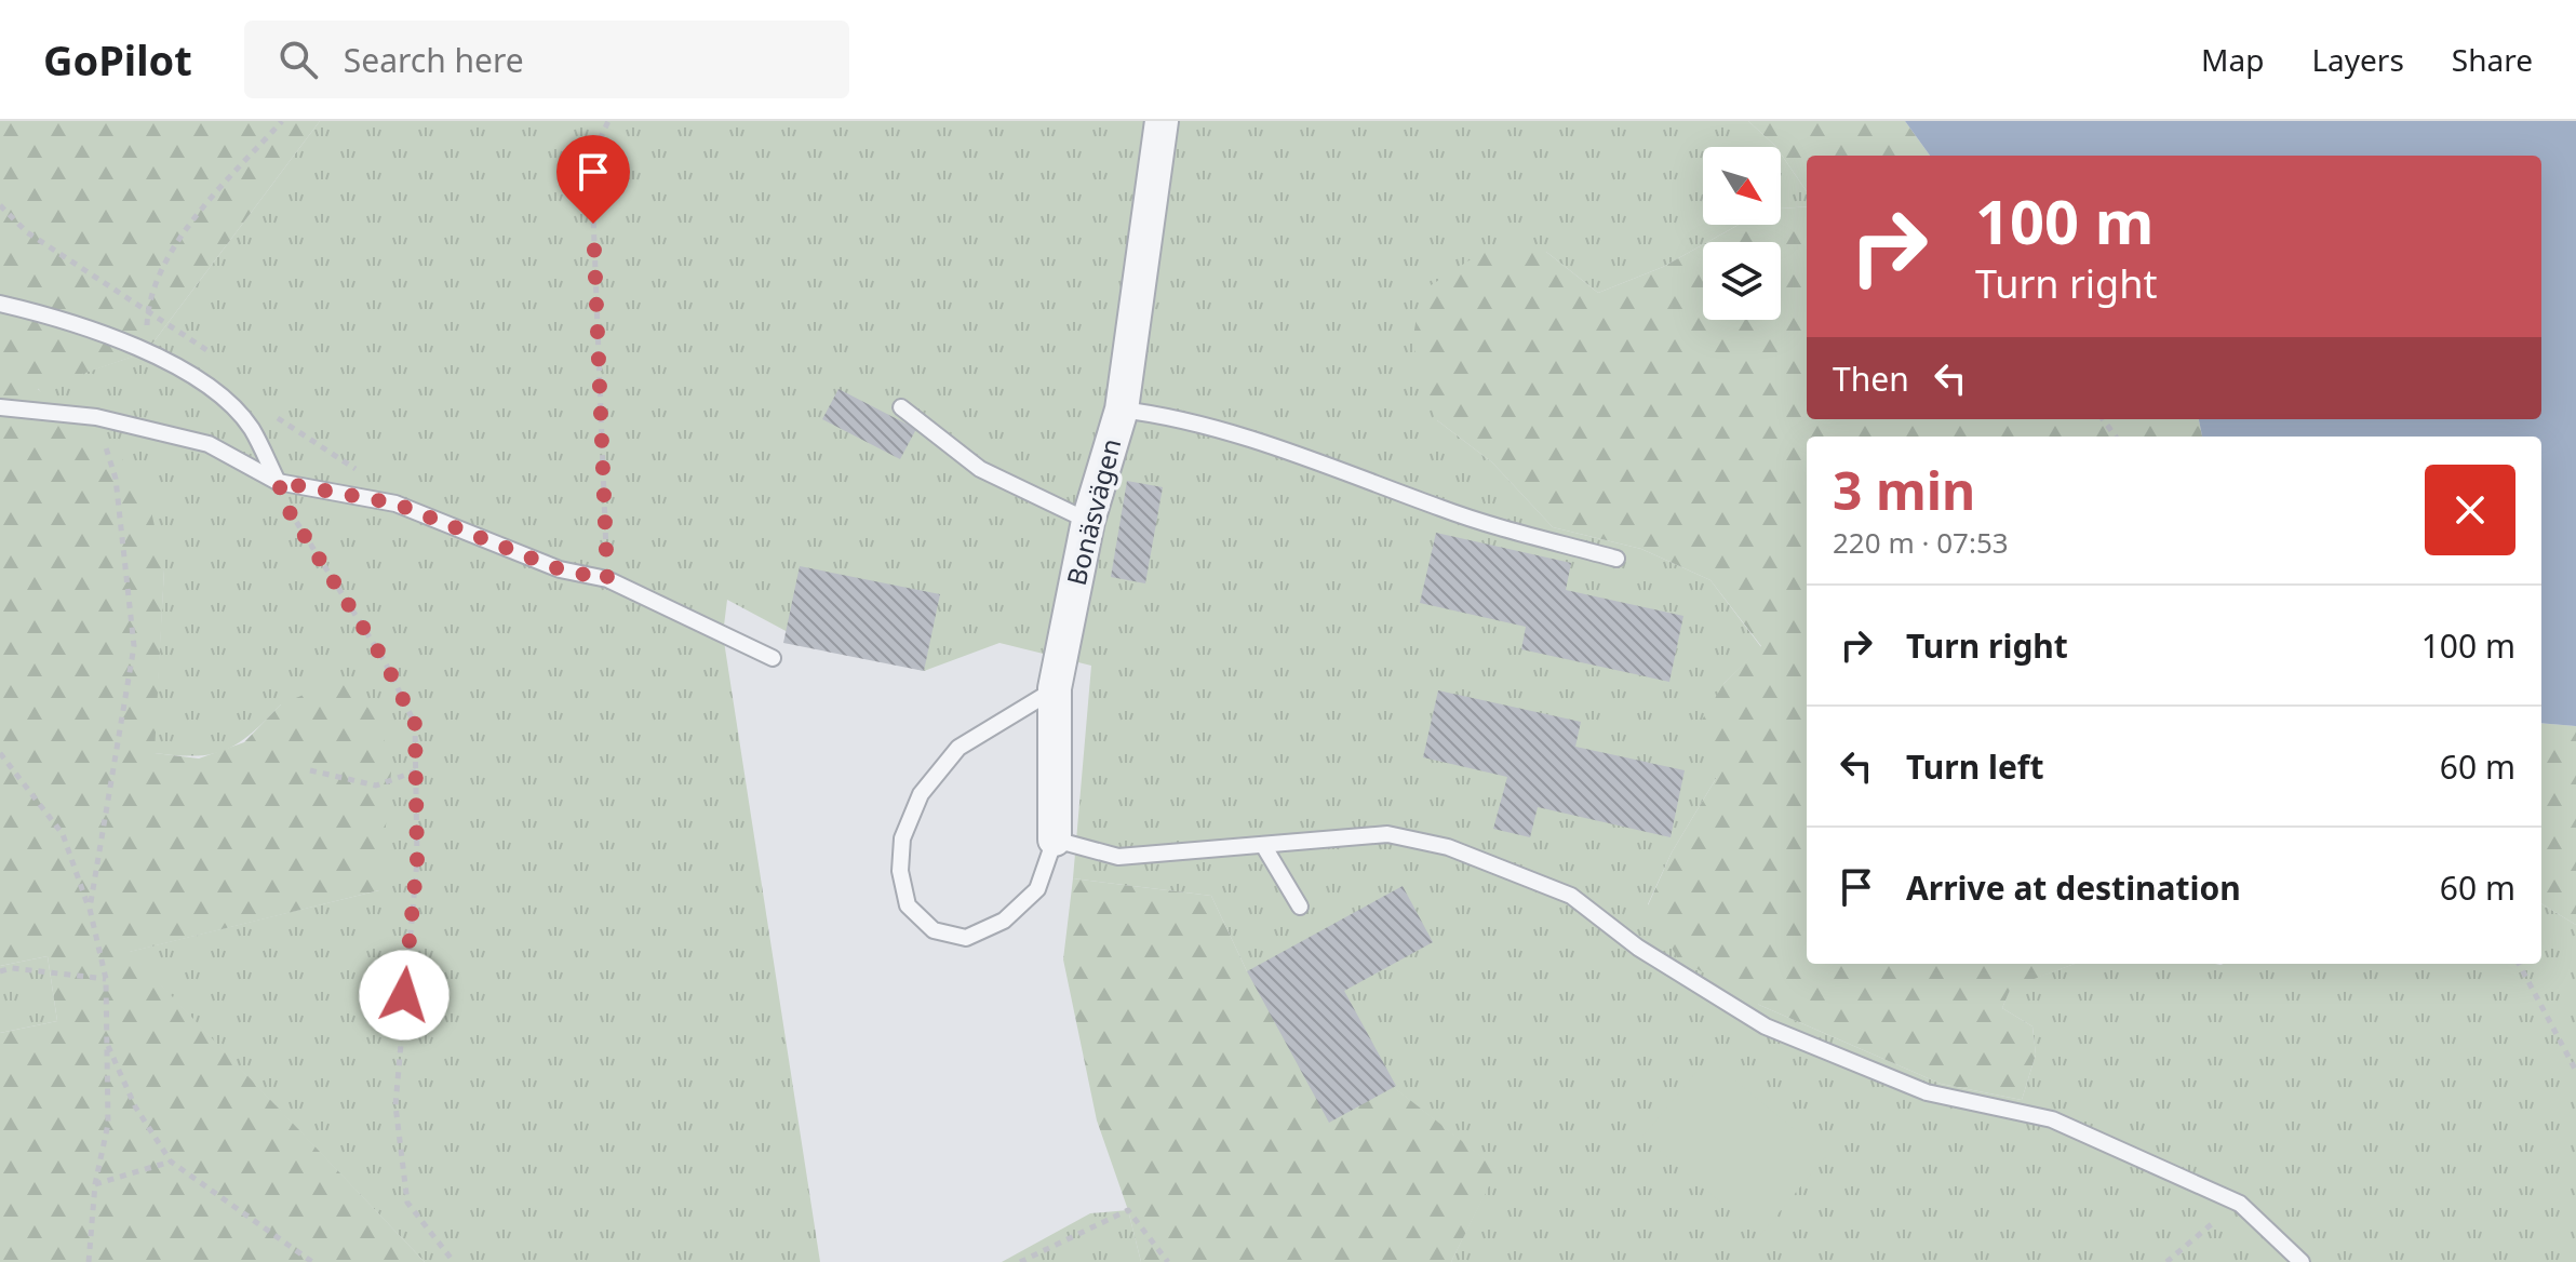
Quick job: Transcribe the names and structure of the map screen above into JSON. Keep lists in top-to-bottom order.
{
  "streets": {
    "street": ["Bonäsvägen"]
  },
  "north": "bottom right",
  "page": {
    "header": "GoPilot",
    "search": "Search here",
    "nav": ["Map", "Layers", "Share"],
    "turn": ["100 m", "Turn right"],
    "then": "Then",
    "heading": ["3 min", "220 m · 07:53"],
    "list": [
      {
        "name": "Turn right",
        "value": "100 m"
      },
      {
        "name": "Turn left",
        "value": "60 m"
      },
      {
        "name": "Arrive at destination",
        "value": "60 m"
      }
    ]
  }
}
